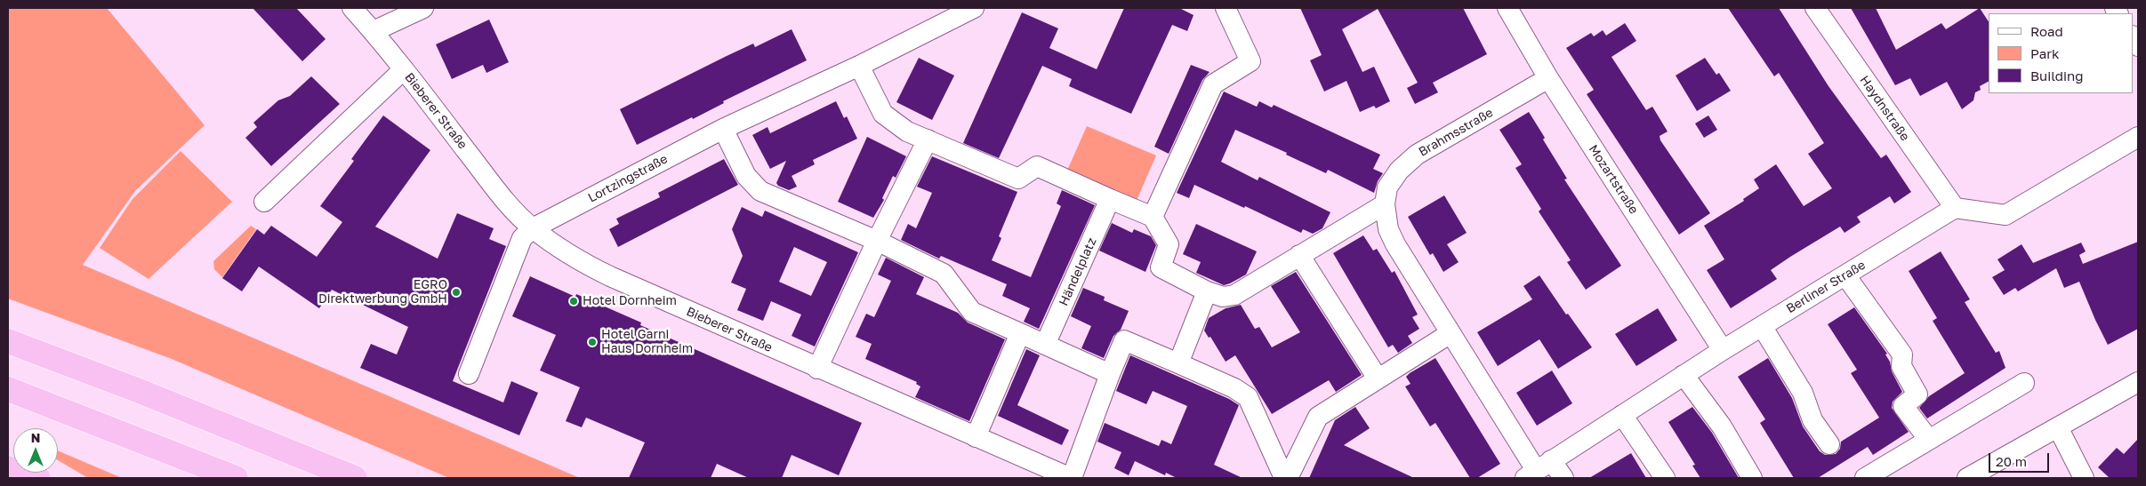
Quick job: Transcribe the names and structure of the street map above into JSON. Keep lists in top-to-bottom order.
{
  "streets": {
    "street": [
      "Haydnstraße",
      "Bieberer Straße",
      "Brahmsstraße",
      "Lortzingstraße",
      "Mozartstraße",
      "Händelplatz",
      "Berliner Straße"
    ]
  },
  "crossings": [
    ["Haydnstraße", "Berliner Straße"],
    ["Bieberer Straße", "Lortzingstraße"],
    ["Brahmsstraße", "Mozartstraße"],
    ["Brahmsstraße", "Berliner Straße"],
    ["Mozartstraße", "Berliner Straße"]
  ],
  "places": ["EGRO Direktwerbung GmbH", "Hotel Dornheim", "Hotel Garni Haus Dornheim"],
  "legend": ["Road", "Park", "Building"],
  "scale_bar": "20 m",
  "north": "top"
}
